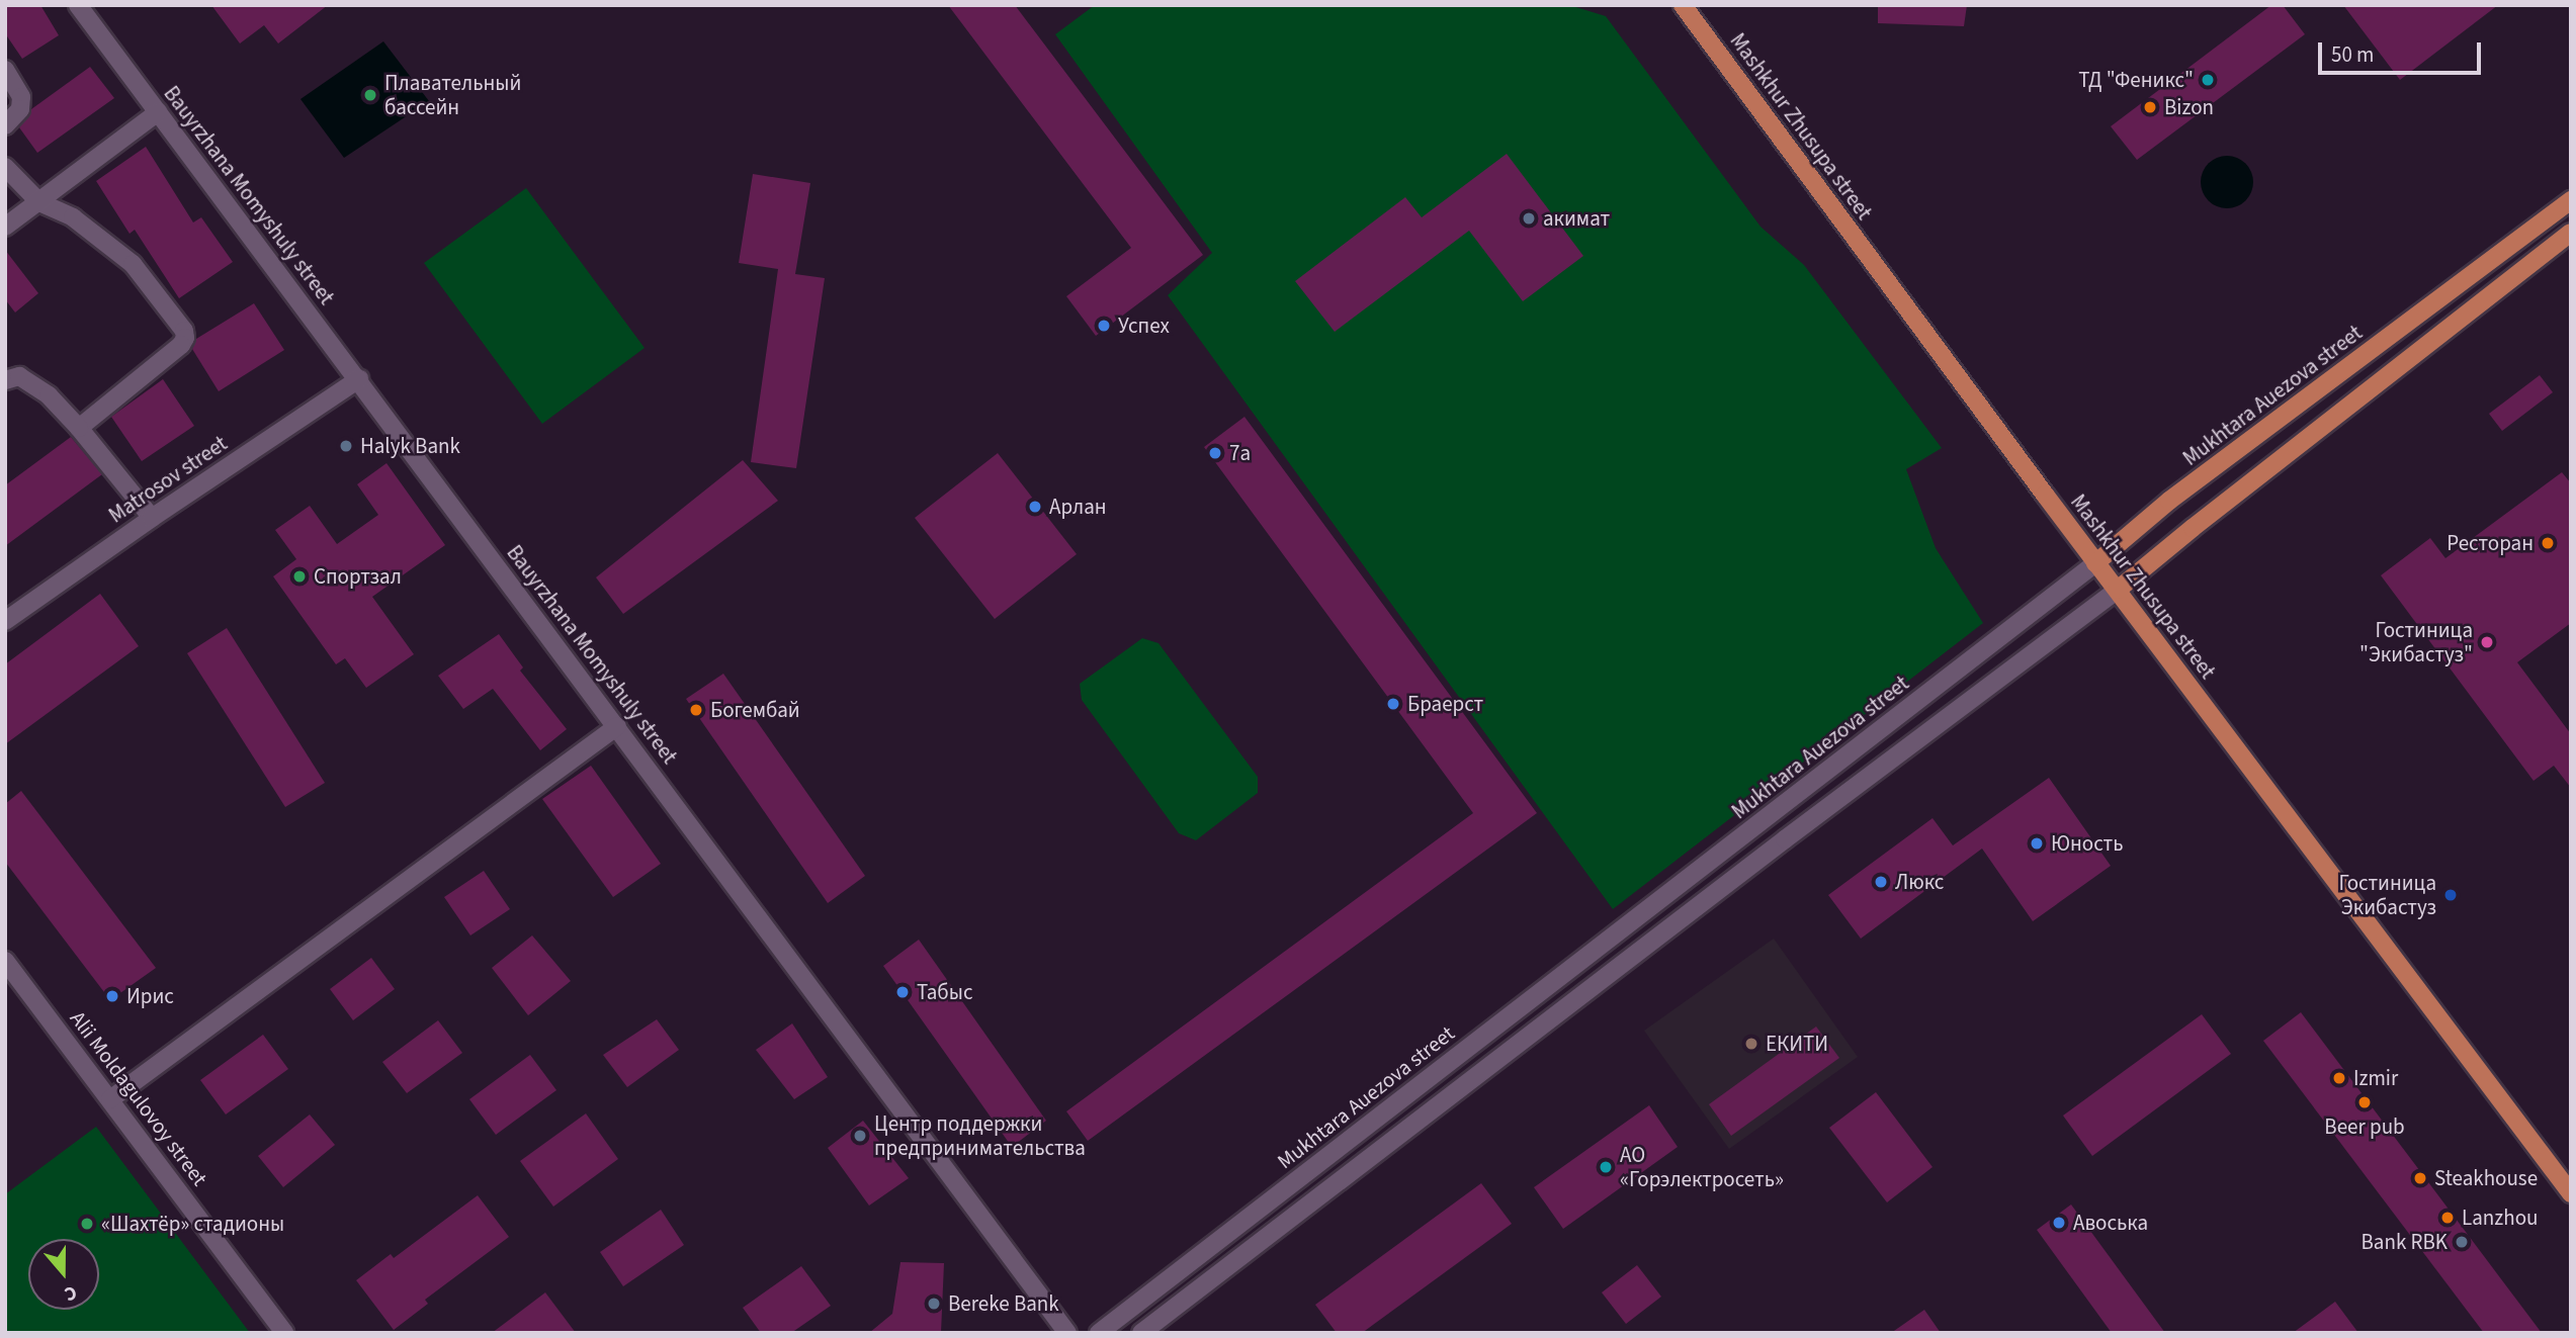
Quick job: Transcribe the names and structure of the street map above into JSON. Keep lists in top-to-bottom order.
{
  "streets": {
    "main road": ["Mashkhur Zhusupa street", "Mukhtara Auezova street"],
    "street": ["Bauyrzhana Momyshuly street", "Matrosov street", "Alii Moldagulovoy street"]
  },
  "crossings": [
    ["Mashkhur Zhusupa street", "Mukhtara Auezova street"],
    ["Bauyrzhana Momyshuly street", "Matrosov street"]
  ],
  "places": [
    "ТД \"Феникс\"",
    "Плавательный бассейн",
    "Bizon",
    "акимат",
    "Успех",
    "Halyk Bank",
    "7а",
    "Арлан",
    "Ресторан",
    "Спортзал",
    "Гостиница \"Экибастуз\"",
    "Браерст",
    "Богембай",
    "Юность",
    "Люкс",
    "Гостиница Экибастуз",
    "Табыс",
    "Ирис",
    "ЕКИТИ",
    "Izmir",
    "Beer pub",
    "Центр поддержки предпринимательства",
    "АО «Горэлектросеть»",
    "Steakhouse",
    "Lanzhou",
    "Авоська",
    "«Шахтёр» стадионы",
    "Bank RBK",
    "Bereke Bank"
  ],
  "scale_bar": "50 m",
  "north": "bottom"
}
